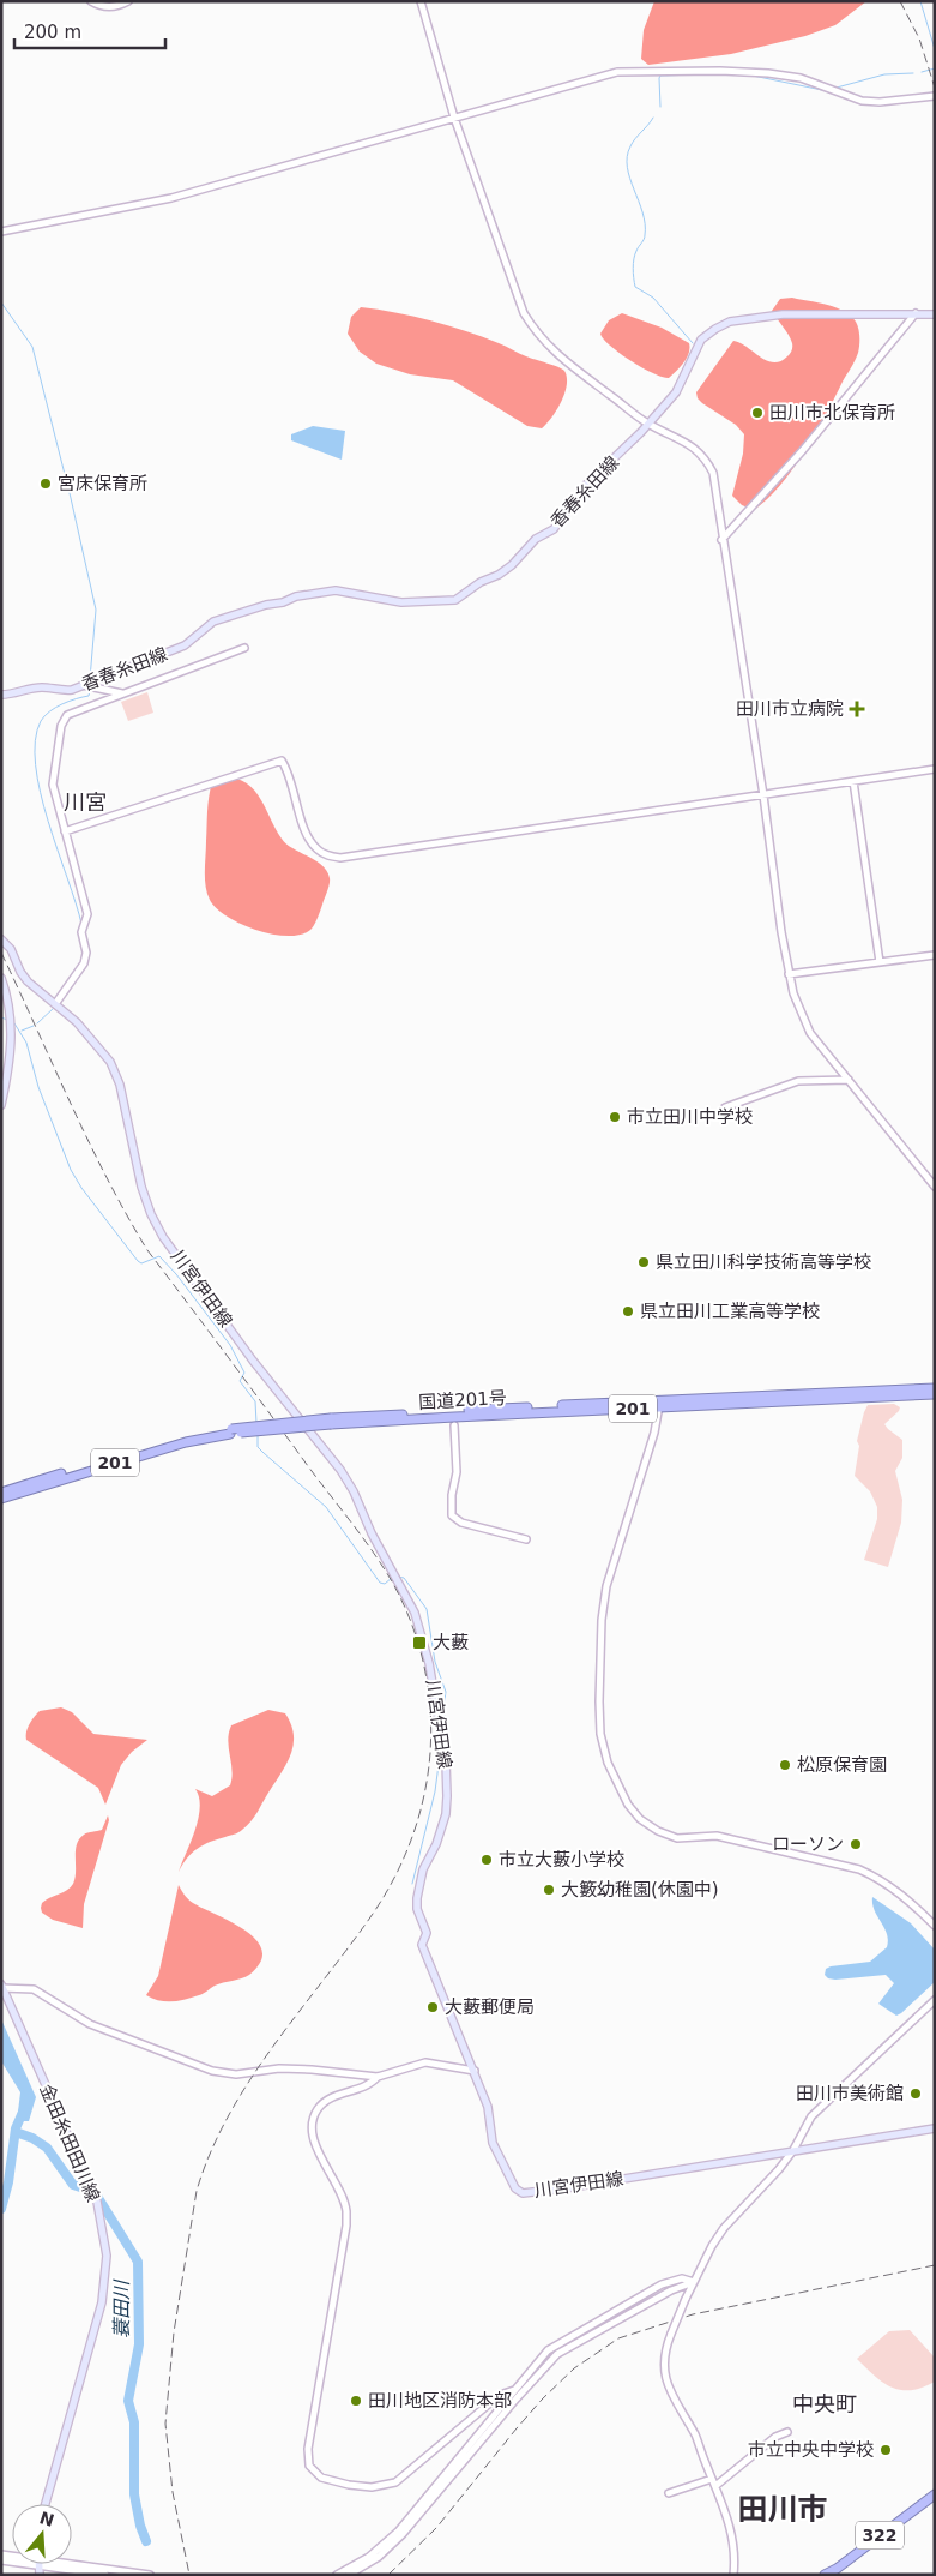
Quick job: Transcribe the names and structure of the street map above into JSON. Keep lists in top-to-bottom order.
{
  "streets": {
    "highway": ["国道201号", "201", "322"],
    "main road": ["香春糸田線", "川宮伊田線", "金田糸田田川線"]
  },
  "districts": ["川宮", "中央町", "田川市"],
  "water": ["蓑田川"],
  "places": {
    "other": [
      "田川市北保育所",
      "宮床保育所",
      "市立田川中学校",
      "県立田川科学技術高等学校",
      "県立田川工業高等学校",
      "松原保育園",
      "ローソン",
      "市立大藪小学校",
      "大籔幼稚園(休園中)",
      "大藪郵便局",
      "田川市美術館",
      "田川地区消防本部",
      "市立中央中学校"
    ],
    "health": ["田川市立病院"],
    "transit": ["大藪"]
  },
  "scale_bar": "200 m",
  "north": "top"
}
